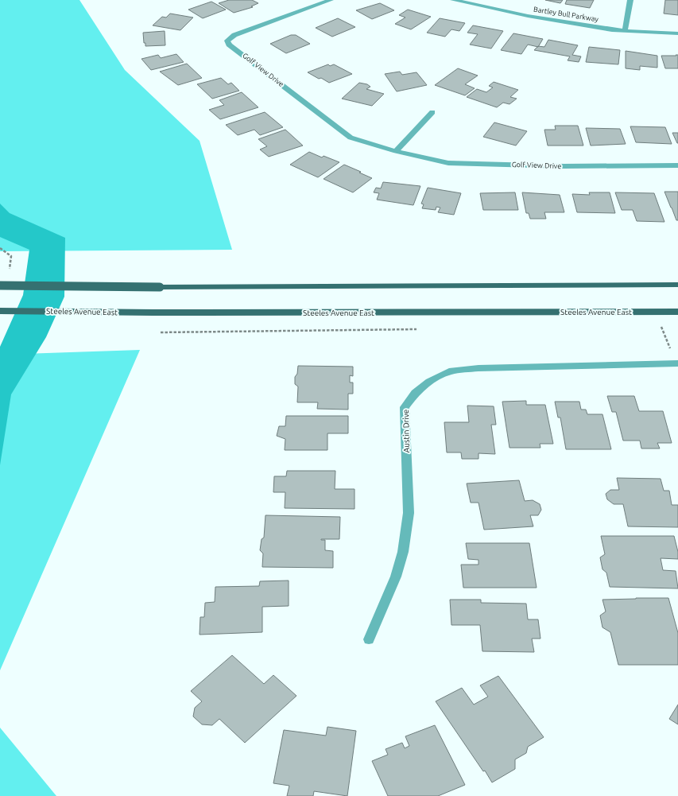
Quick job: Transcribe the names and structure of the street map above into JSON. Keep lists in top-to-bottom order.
{
  "streets": {
    "main road": ["Steeles Avenue East"],
    "street": ["Bartley Bull Parkway", "Golf View Drive", "Austin Drive"]
  }
}
